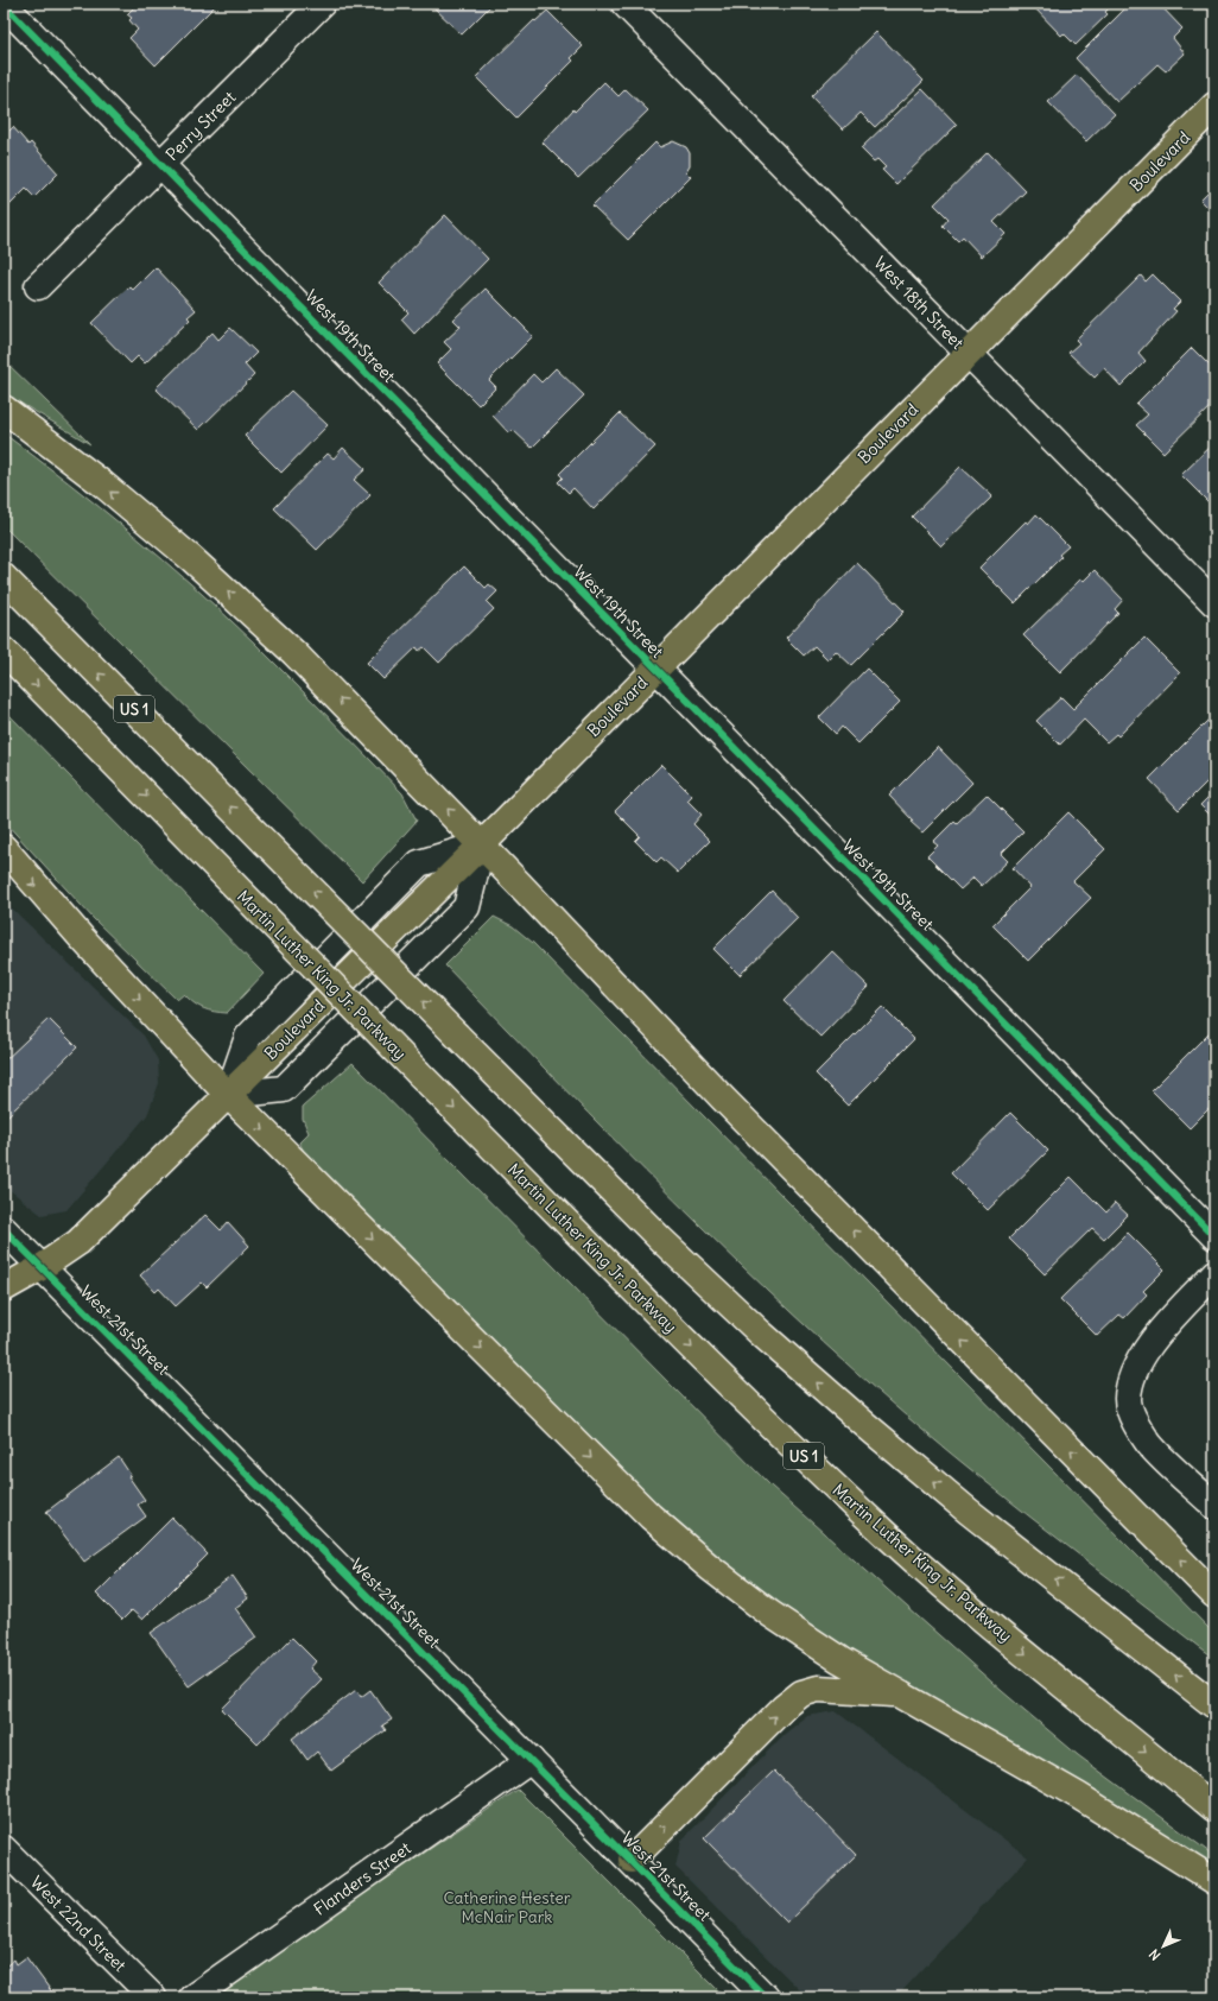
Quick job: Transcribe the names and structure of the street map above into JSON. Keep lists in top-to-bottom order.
{
  "streets": {
    "main road": ["Boulevard", "US 1", "Martin Luther King Jr. Parkway"],
    "street": [
      "Perry Street",
      "West 18th Street",
      "West 19th Street",
      "West 21st Street",
      "Flanders Street",
      "West 22nd Street"
    ]
  },
  "crossings": [
    ["Perry Street", "West 19th Street"],
    ["Boulevard", "West 18th Street"],
    ["Boulevard", "West 19th Street"],
    ["Boulevard", "West 21st Street"],
    ["West 21st Street", "Flanders Street"]
  ],
  "parks": ["Catherine Hester McNair Park"],
  "north": "bottom left"
}
